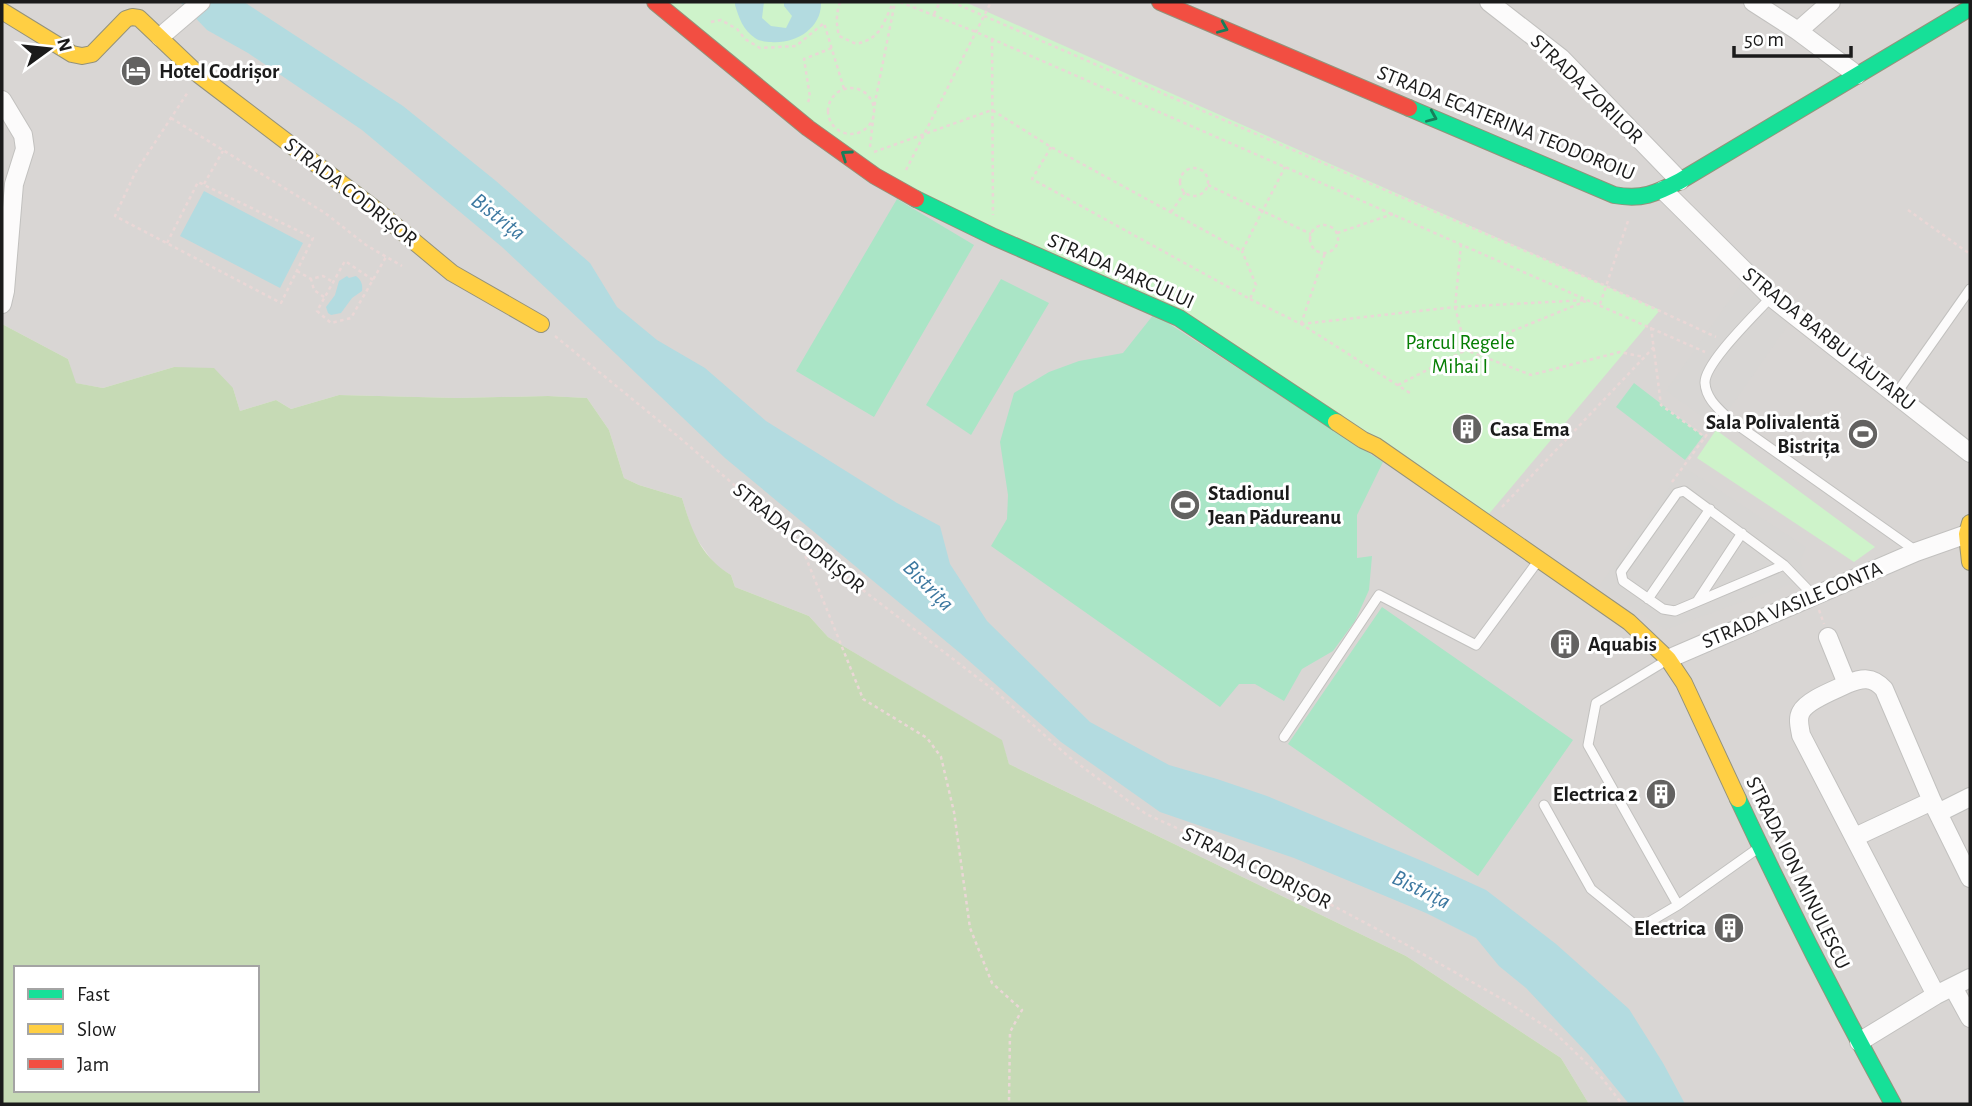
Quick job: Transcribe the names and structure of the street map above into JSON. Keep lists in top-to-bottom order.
{
  "streets": {
    "street": [
      "STRADA ZORILOR",
      "STRADA ECATERINA TEODOROIU",
      "STRADA CODRIȘOR",
      "STRADA PARCULUI",
      "STRADA BARBU LĂUTARU",
      "STRADA VASILE CONTA",
      "STRADA ION MINULESCU"
    ]
  },
  "crossings": [
    ["STRADA ZORILOR", "STRADA ECATERINA TEODOROIU"],
    ["STRADA ECATERINA TEODOROIU", "STRADA BARBU LĂUTARU"],
    ["STRADA PARCULUI", "STRADA VASILE CONTA"],
    ["STRADA PARCULUI", "STRADA ION MINULESCU"],
    ["STRADA BARBU LĂUTARU", "STRADA VASILE CONTA"],
    ["STRADA VASILE CONTA", "STRADA ION MINULESCU"]
  ],
  "one_way": ["STRADA ECATERINA TEODOROIU"],
  "water": ["Bistrița"],
  "parks": ["Parcul Regele Mihai I"],
  "places": {
    "hotel": ["Hotel Codrișor"],
    "building": [
      "Casa Ema",
      "Aquabis",
      "Electrica 2",
      "Electrica"
    ],
    "sports": ["Sala Polivalentă Bistrița", "Stadionul Jean Pădureanu"]
  },
  "legend": ["Fast", "Slow", "Jam"],
  "scale_bar": "50 m",
  "north": "right"
}
